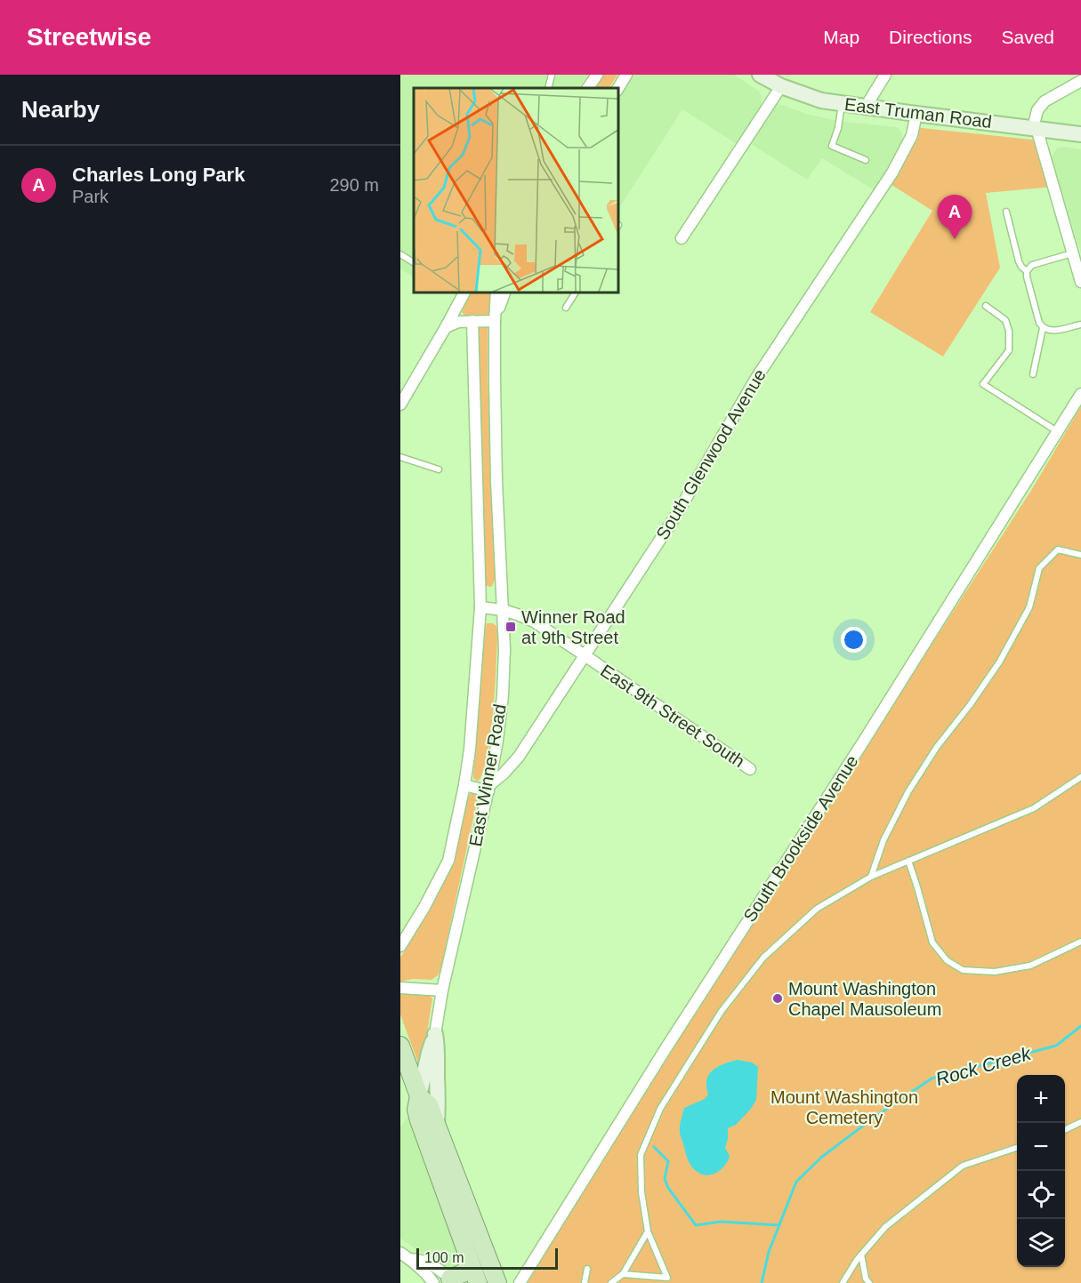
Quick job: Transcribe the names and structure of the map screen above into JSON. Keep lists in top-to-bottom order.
{
  "streets": {
    "main road": ["East Truman Road", "East Winner Road"],
    "street": ["South Glenwood Avenue", "East 9th Street South", "South Brookside Avenue"]
  },
  "crossings": [
    ["East Truman Road", "South Glenwood Avenue"],
    ["South Glenwood Avenue", "East 9th Street South"],
    ["South Glenwood Avenue", "East Winner Road"],
    ["East 9th Street South", "East Winner Road"]
  ],
  "water": ["Rock Creek"],
  "parks": ["Mount Washington Cemetery"],
  "places": {
    "transit": ["Winner Road at 9th Street"],
    "other": ["Mount Washington Chapel Mausoleum"]
  },
  "scale_bar": "100 m",
  "page": {
    "header": "Streetwise",
    "nav": ["Map", "Directions", "Saved"],
    "heading": "Nearby",
    "list": [
      {
        "mark": "A",
        "name": "Charles Long Park",
        "note": "Park",
        "value": "290 m"
      }
    ],
    "pins": "A",
    "map_buttons": ["+", "−"],
    "scale": "100 m"
  }
}
